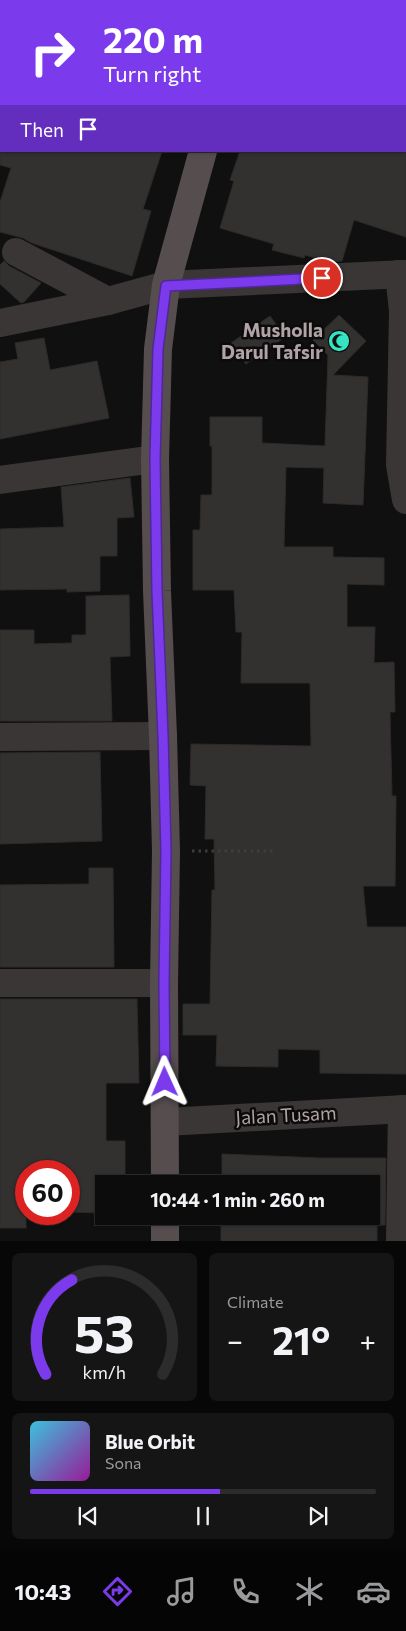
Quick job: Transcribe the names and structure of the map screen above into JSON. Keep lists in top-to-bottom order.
{
  "streets": {
    "street": ["Jalan Tusam"]
  },
  "places": {
    "mosque": ["Musholla Darul Tafsir"]
  },
  "page": {
    "turn": ["220 m", "Turn right"],
    "then": "Then",
    "limit": "60",
    "trip": "10:44 · 1 min · 260 m",
    "tile": "Climate",
    "heat": ["−", "21°", "+"],
    "song": ["Blue Orbit", "Sona"],
    "tabs": "10:43",
    "gauge": ["53", "km/h"]
  }
}
